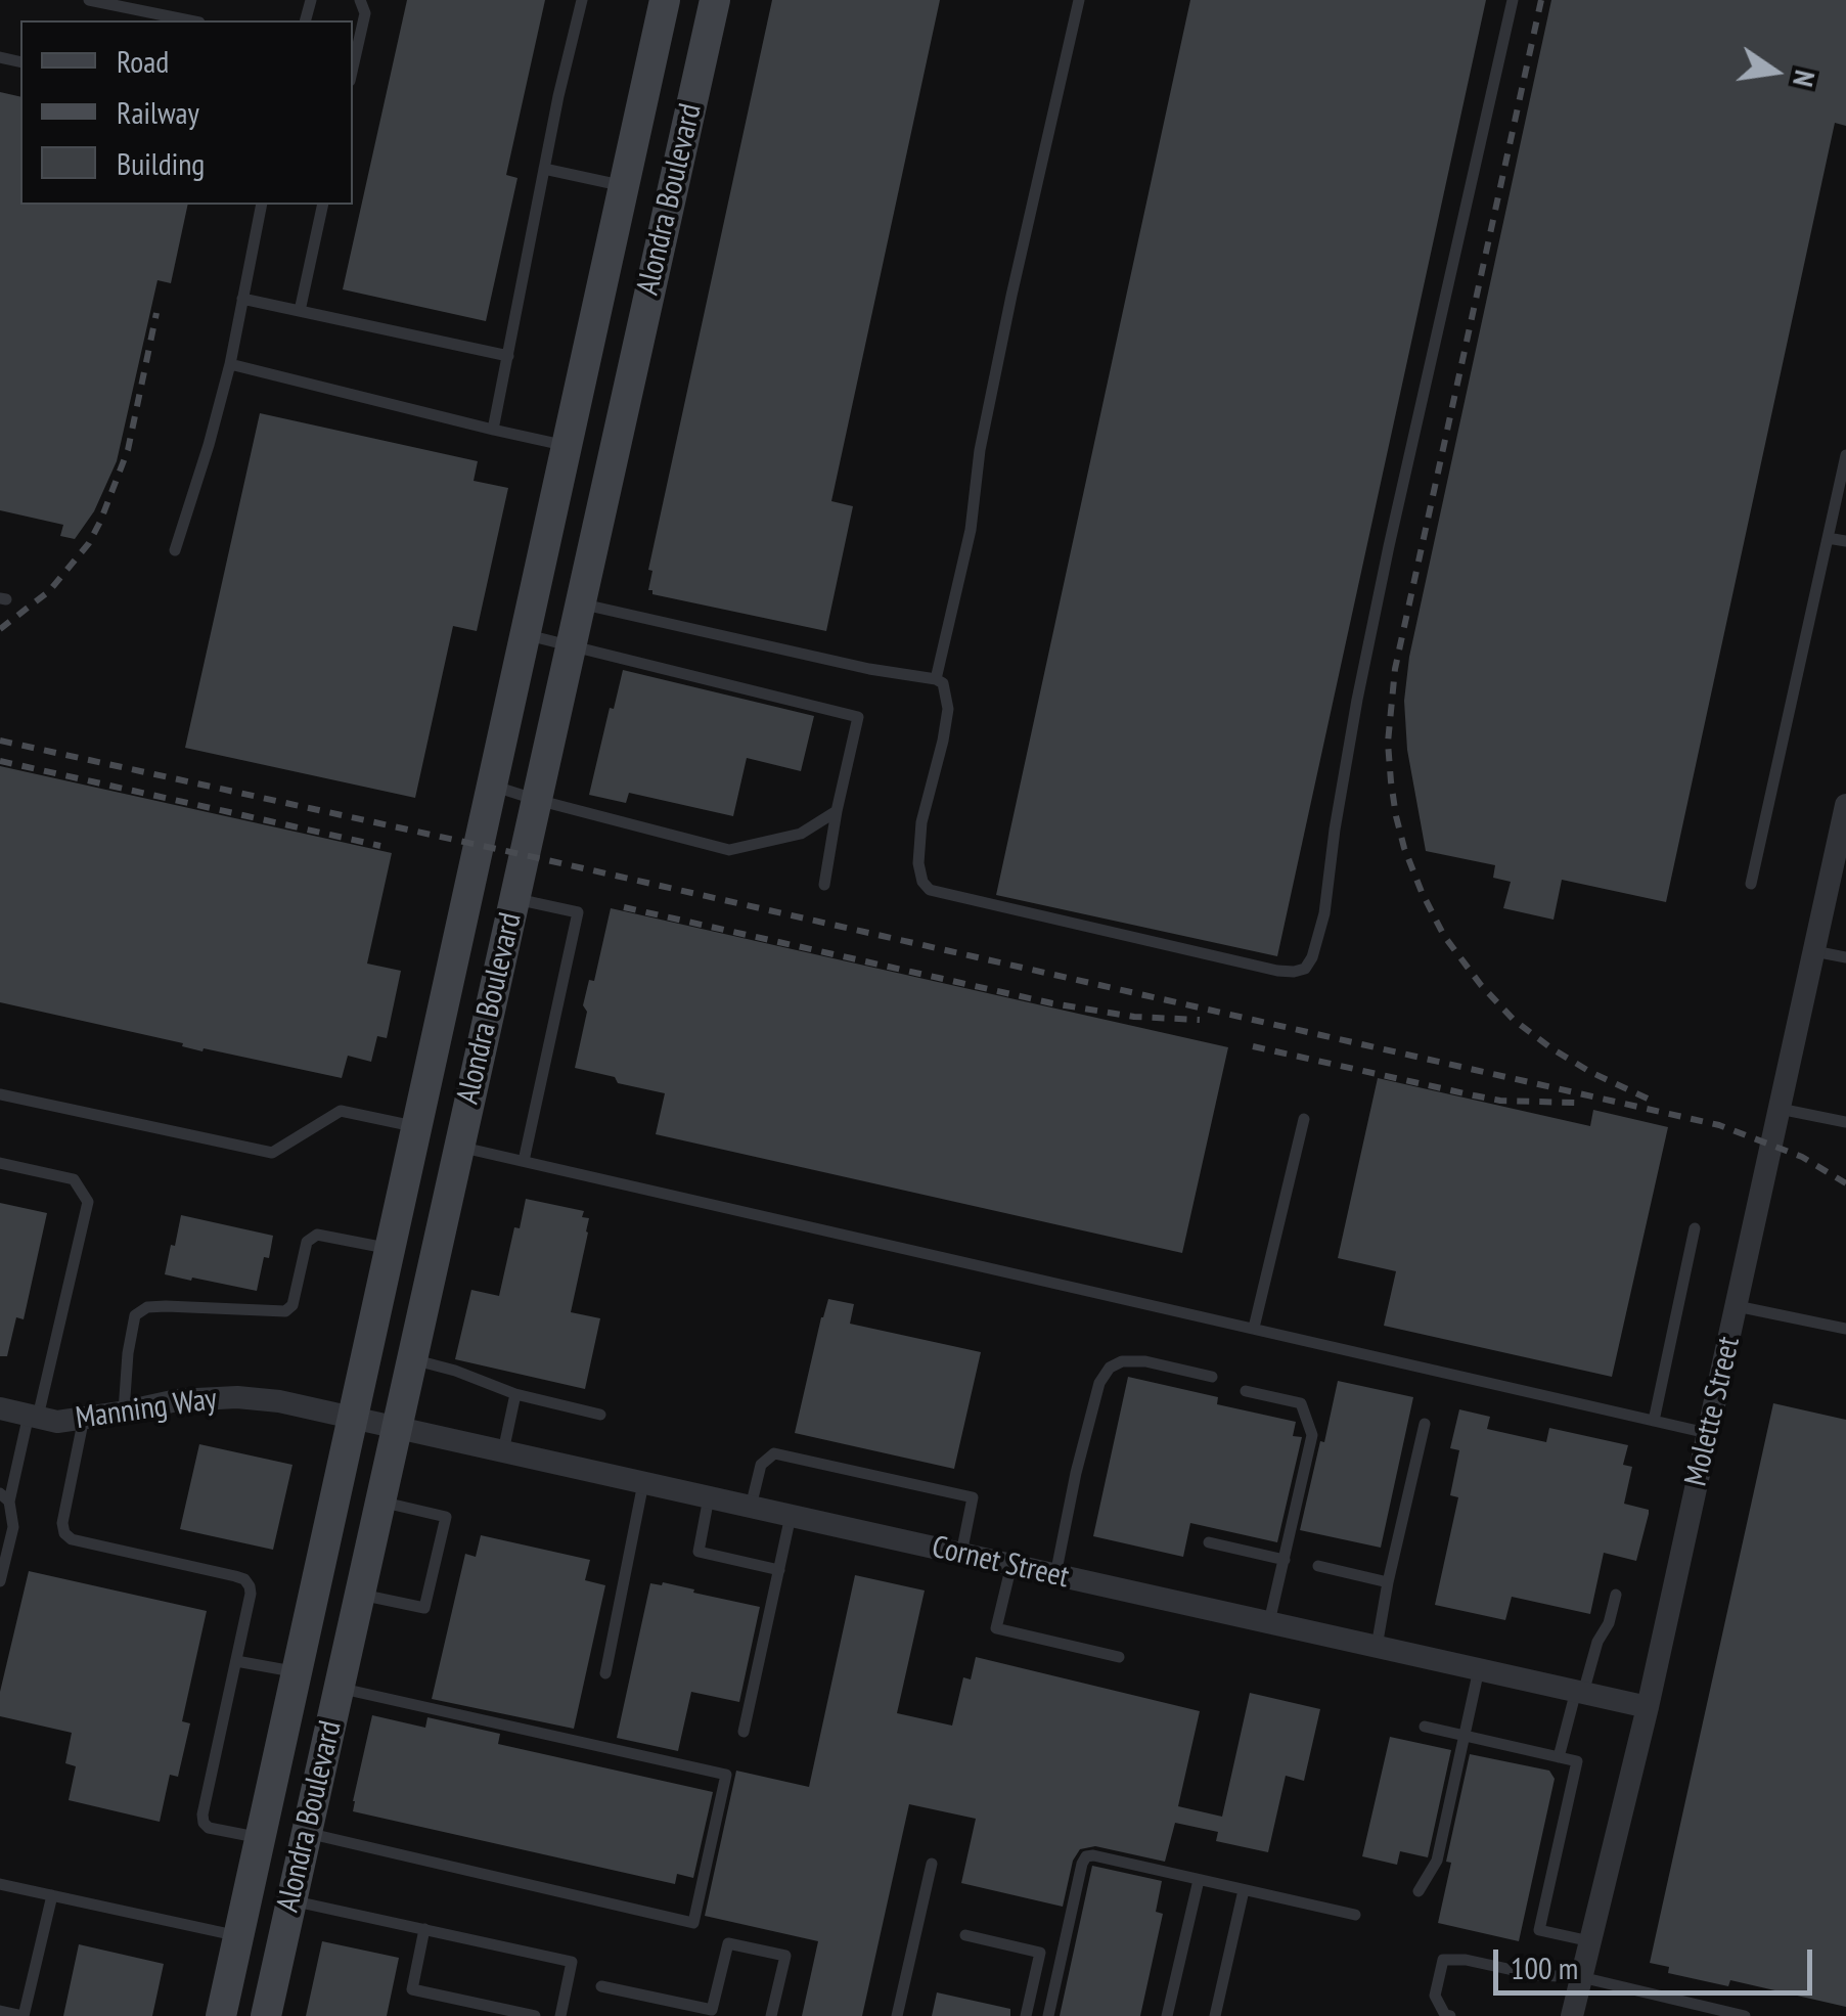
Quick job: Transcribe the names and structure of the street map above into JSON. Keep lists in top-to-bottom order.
{
  "streets": {
    "main road": ["Alondra Boulevard"],
    "street": ["Manning Way", "Molette Street", "Cornet Street"]
  },
  "crossings": [
    ["Alondra Boulevard", "Manning Way"],
    ["Alondra Boulevard", "Cornet Street"],
    ["Manning Way", "Cornet Street"],
    ["Molette Street", "Cornet Street"]
  ],
  "legend": ["Road", "Railway", "Building"],
  "scale_bar": "100 m",
  "north": "right"
}
